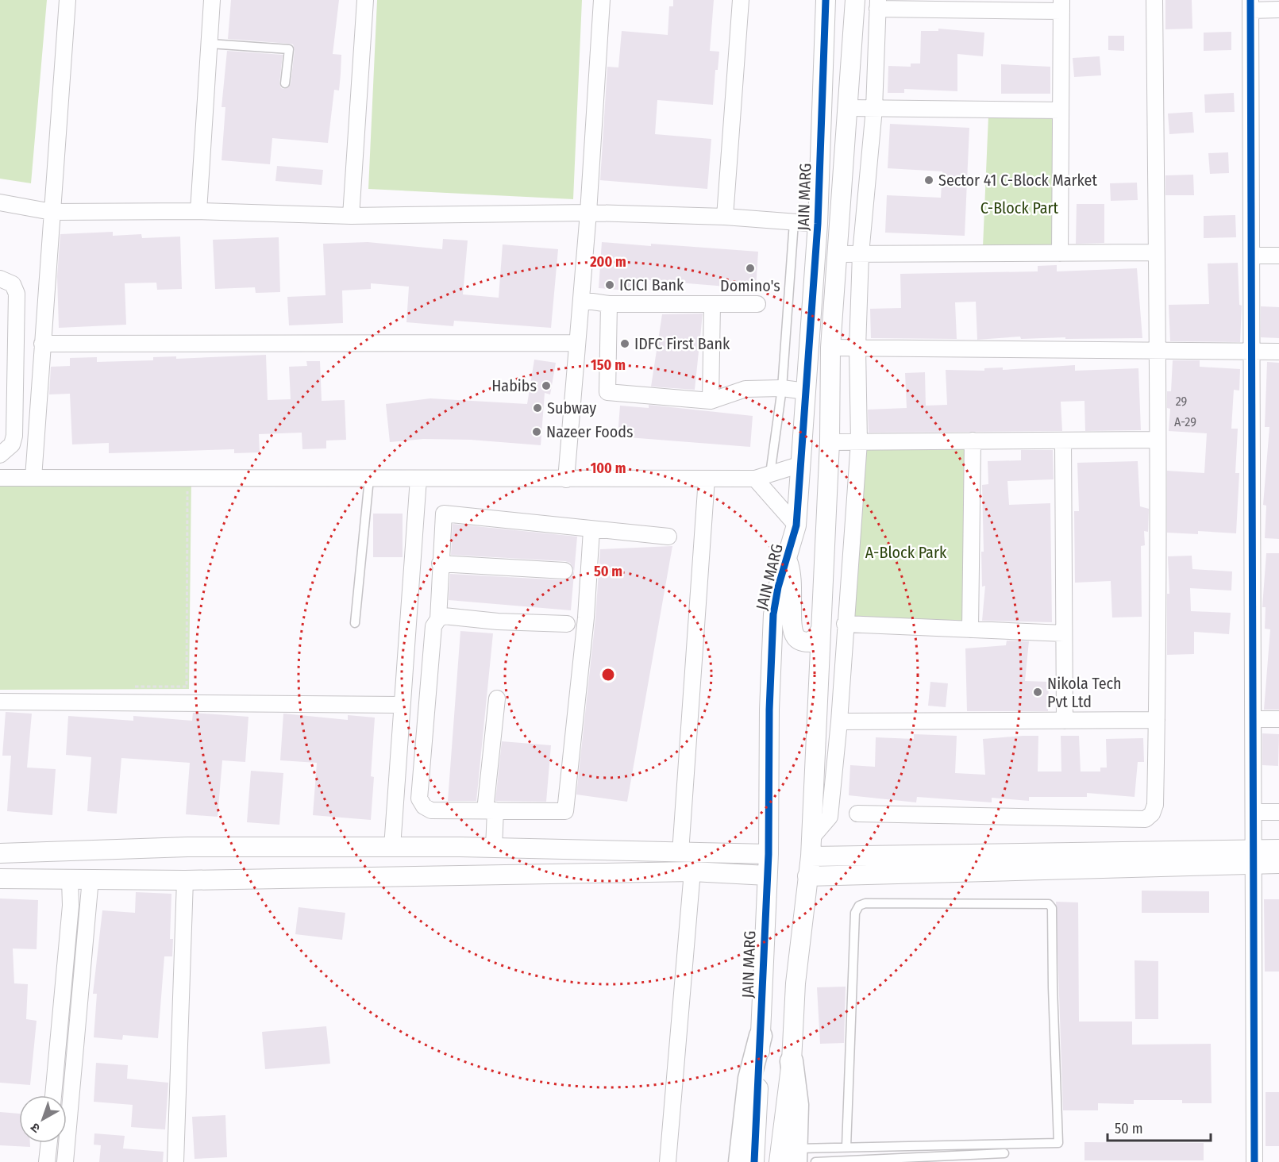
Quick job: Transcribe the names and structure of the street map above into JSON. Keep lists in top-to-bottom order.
{
  "streets": {
    "street": ["JAIN MARG"]
  },
  "parks": ["C-Block Part", "A-Block Park"],
  "places": [
    "Sector 41 C-Block Market",
    "Domino's",
    "ICICI Bank",
    "IDFC First Bank",
    "Habibs",
    "Subway",
    "Nazeer Foods",
    "Nikola Tech Pvt Ltd"
  ],
  "house_numbers": ["29", "A-29"],
  "scale_bar": "50 m",
  "north": "bottom left",
  "rings": [
    "200 m",
    "150 m",
    "100 m",
    "50 m"
  ]
}
